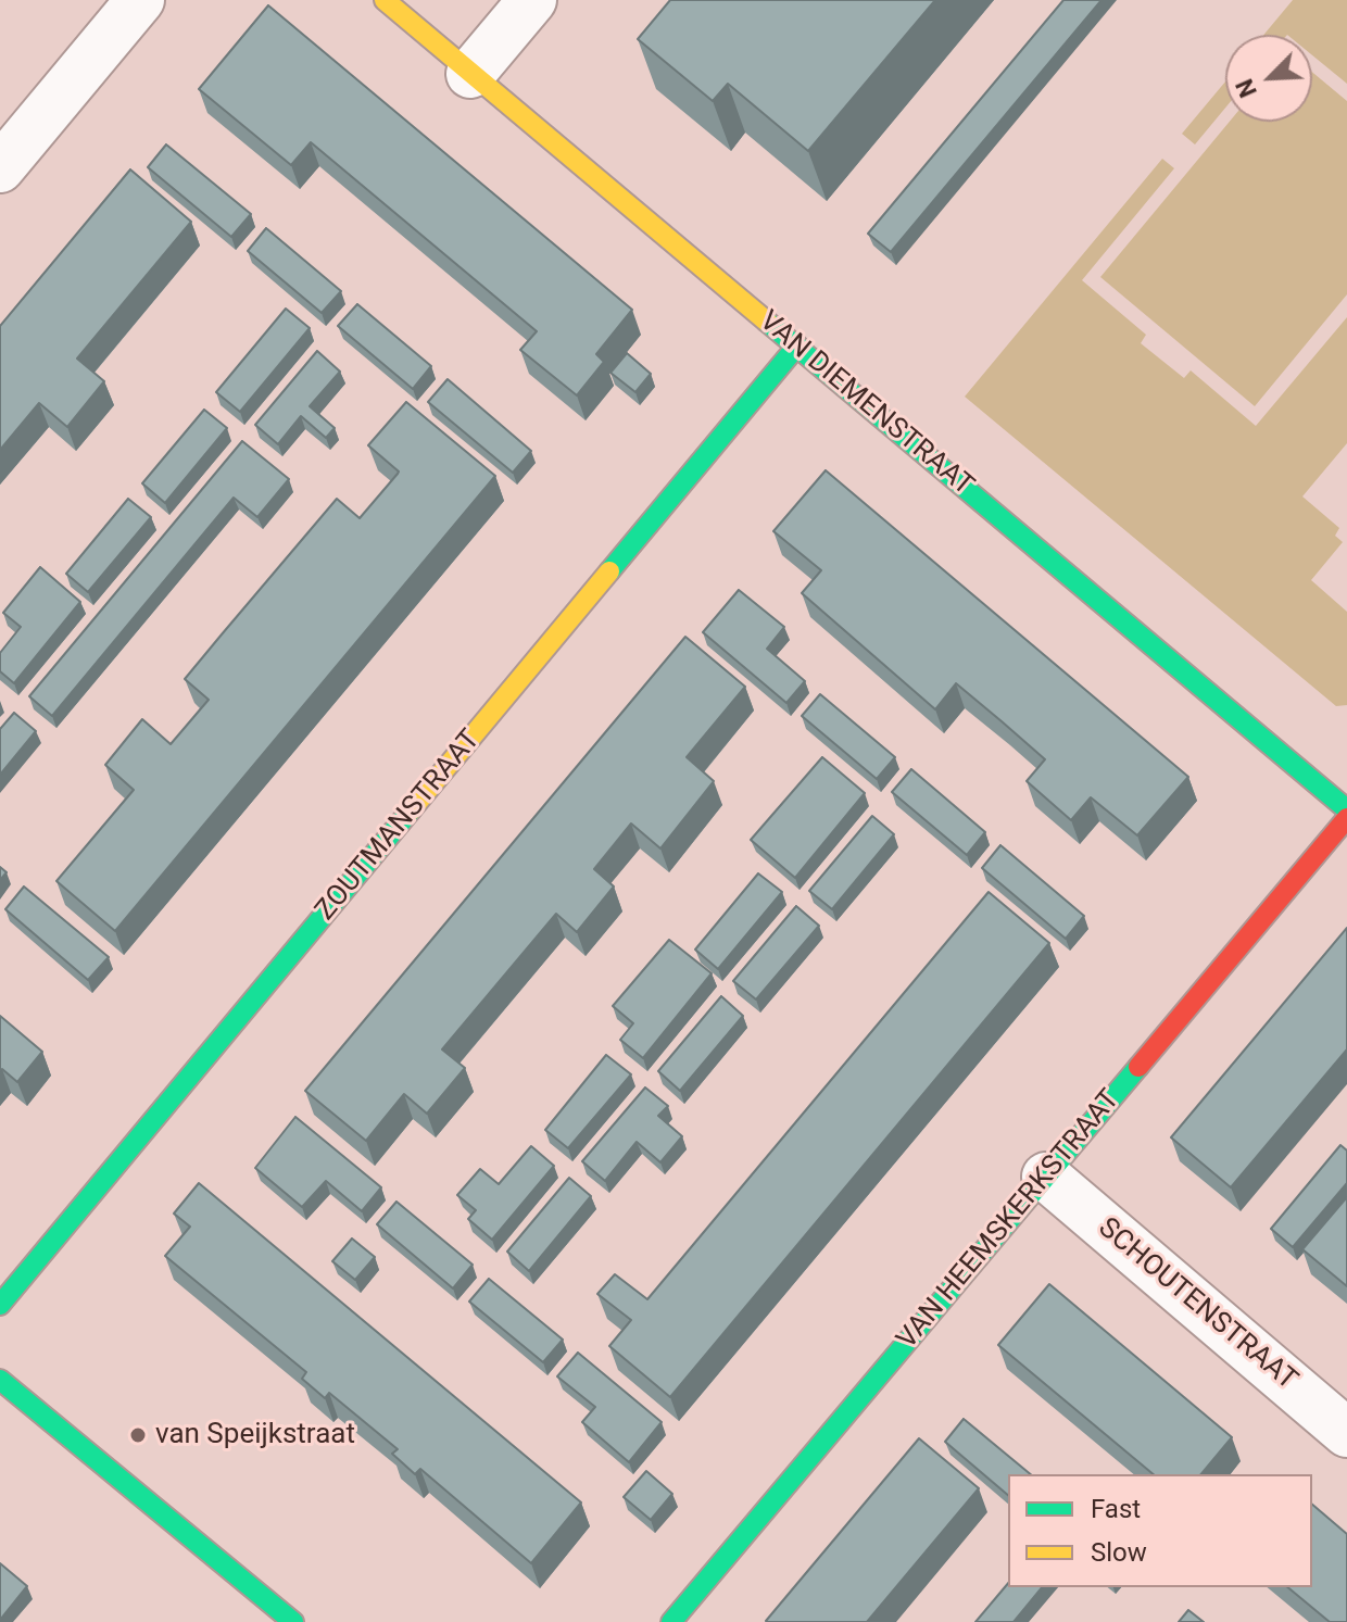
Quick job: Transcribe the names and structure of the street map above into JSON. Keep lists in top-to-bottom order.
{
  "streets": {
    "street": [
      "VAN DIEMENSTRAAT",
      "ZOUTMANSTRAAT",
      "VAN HEEMSKERKSTRAAT",
      "SCHOUTENSTRAAT"
    ]
  },
  "crossings": [
    ["VAN DIEMENSTRAAT", "ZOUTMANSTRAAT"],
    ["VAN HEEMSKERKSTRAAT", "SCHOUTENSTRAAT"]
  ],
  "places": ["van Speijkstraat"],
  "legend": ["Fast", "Slow"],
  "north": "bottom left"
}
